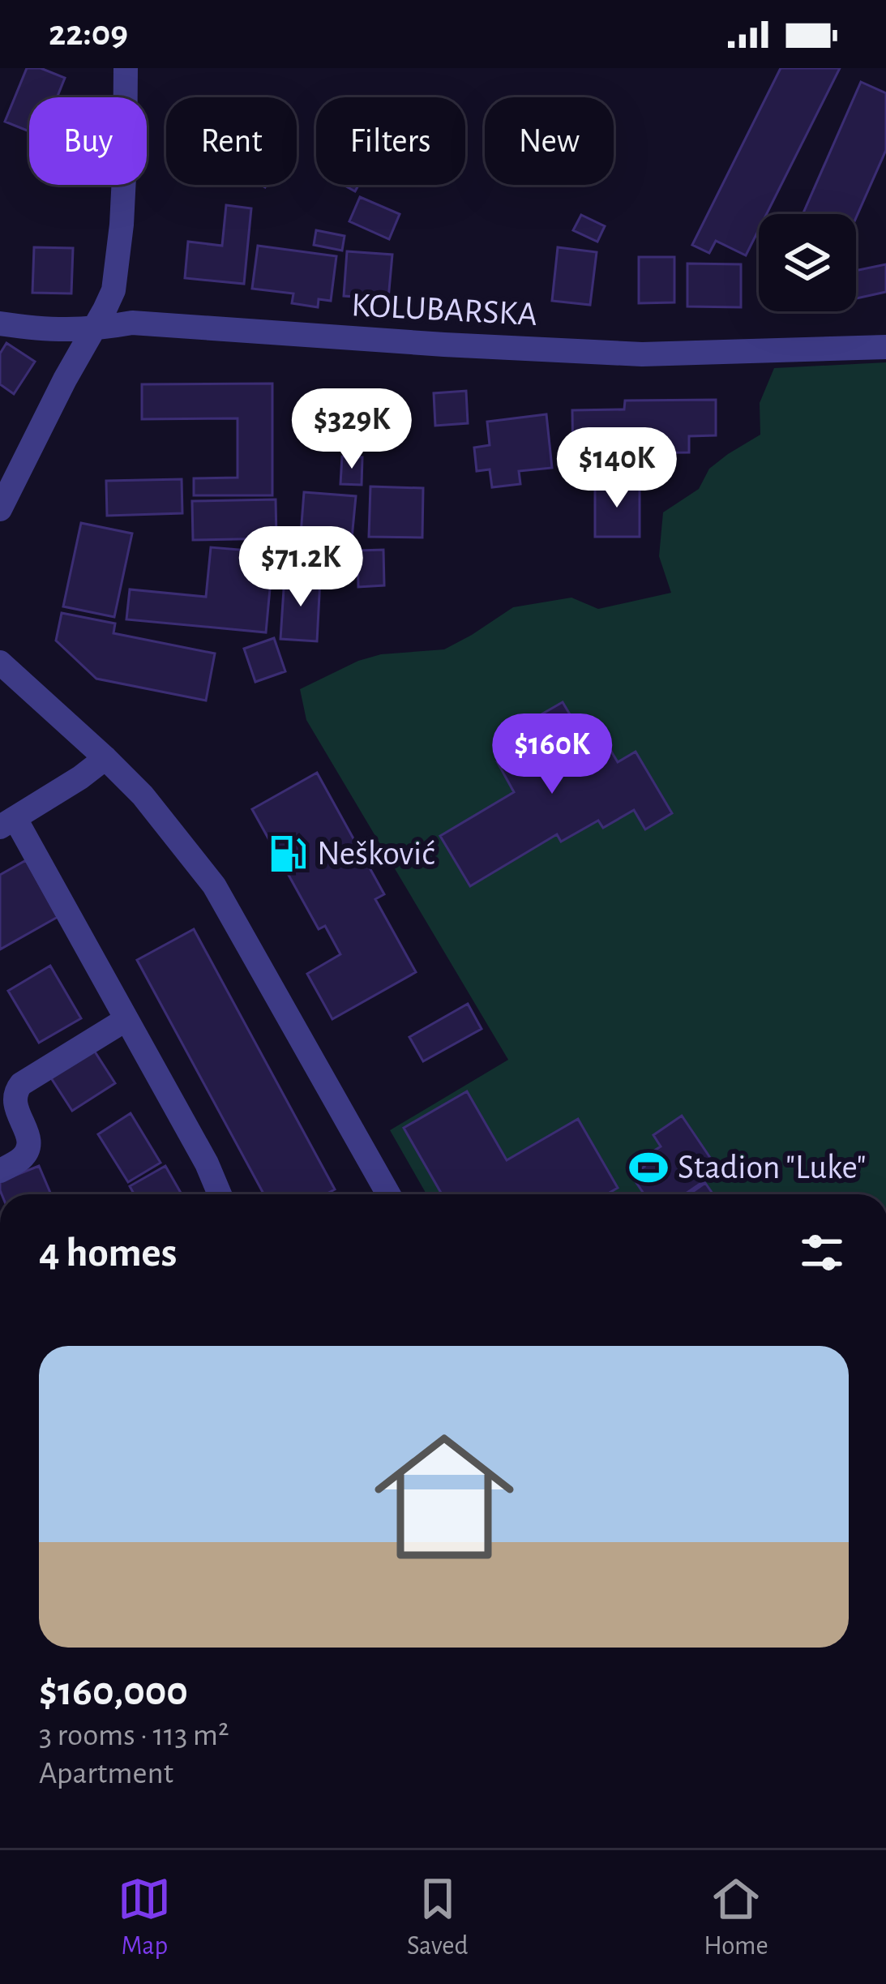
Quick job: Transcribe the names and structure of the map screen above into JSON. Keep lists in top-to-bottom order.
{
  "streets": {
    "street": ["KOLUBARSKA"]
  },
  "places": {
    "fuel station": ["Nešković"],
    "sports": ["Stadion \"Luke\""]
  },
  "page": {
    "status": "22:09",
    "chip": [
      "Buy",
      "Rent",
      "Filters",
      "New"
    ],
    "price": [
      "$329K",
      "$140K",
      "$71.2K",
      "$160K"
    ],
    "heading": "4 homes",
    "list": [
      {
        "name": "$160,000",
        "note": "3 rooms · 113 m² · Apartment"
      }
    ],
    "tabs": ["Map", "Saved", "Home"]
  }
}
